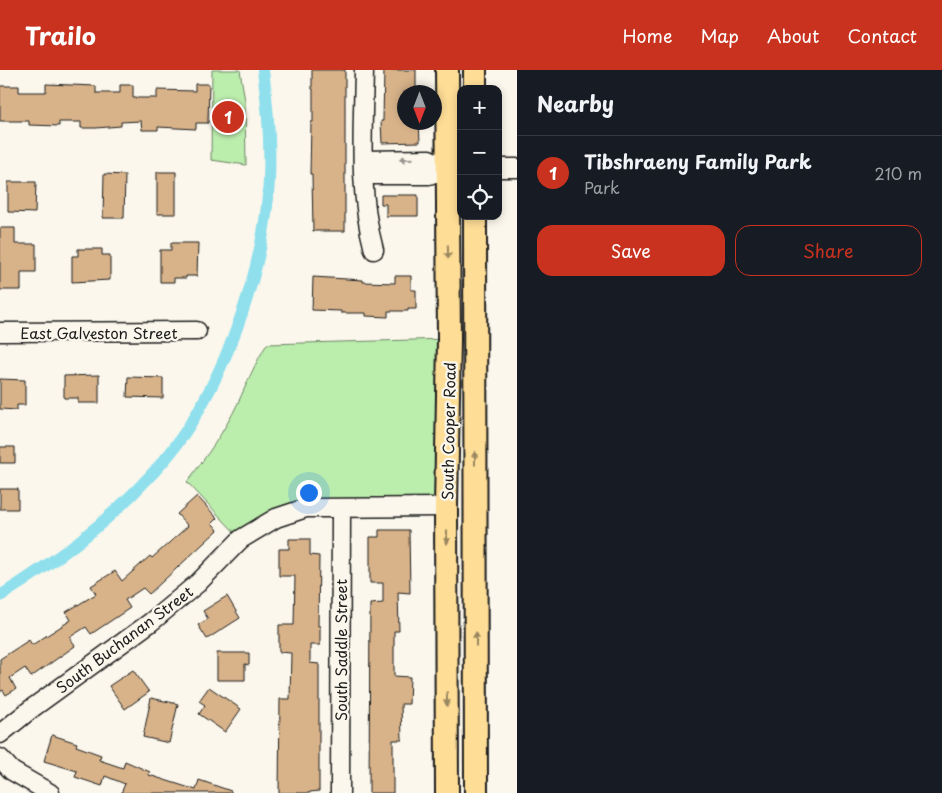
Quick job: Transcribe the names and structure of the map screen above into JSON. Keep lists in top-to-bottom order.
{
  "streets": {
    "main road": ["South Cooper Road"],
    "street": ["East Galveston Street", "South Buchanan Street", "South Saddle Street"]
  },
  "crossings": [
    ["South Cooper Road", "South Buchanan Street"],
    ["South Buchanan Street", "South Saddle Street"]
  ],
  "north": "bottom",
  "page": {
    "header": "Trailo",
    "nav": [
      "Home",
      "Map",
      "About",
      "Contact"
    ],
    "heading": "Nearby",
    "map_buttons": ["+", "−"],
    "pins": "1",
    "list": [
      {
        "mark": "1",
        "name": "Tibshraeny Family Park",
        "note": "Park",
        "value": "210 m"
      }
    ],
    "buttons": ["Save", "Share"]
  }
}
